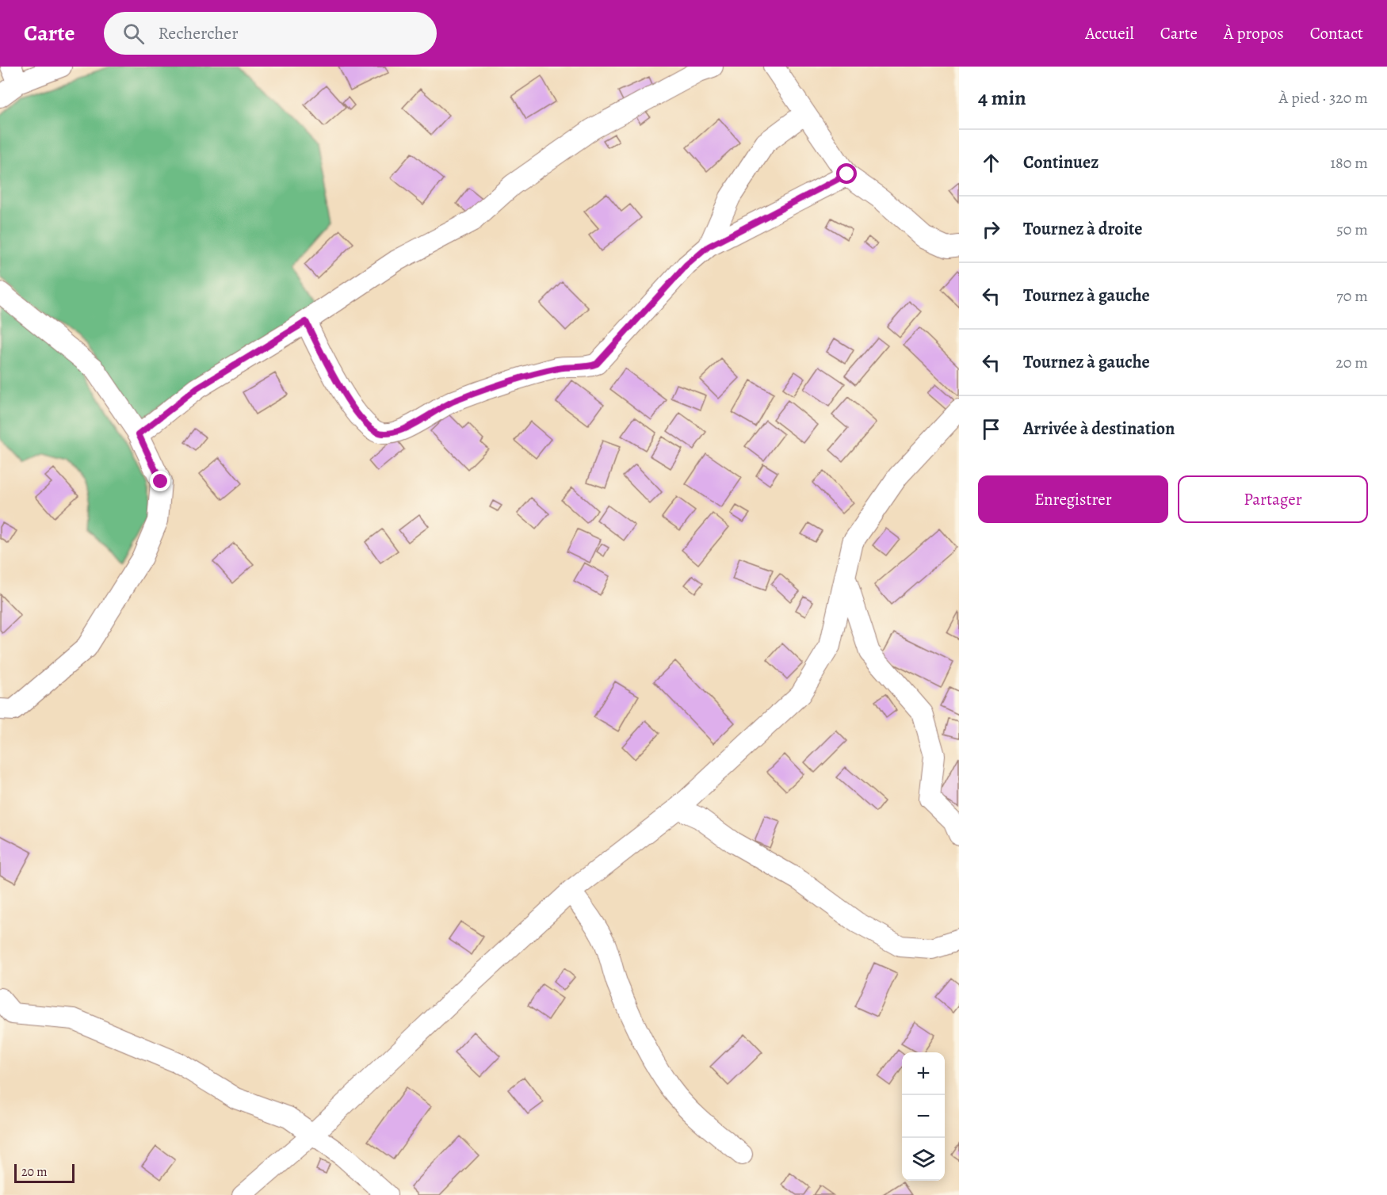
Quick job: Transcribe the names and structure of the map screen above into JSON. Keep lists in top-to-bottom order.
{
  "scale_bar": "20 m",
  "page": {
    "header": "Carte",
    "search": "Rechercher",
    "nav": [
      "Accueil",
      "Carte",
      "À propos",
      "Contact"
    ],
    "heading": ["4 min", "À pied · 320 m"],
    "list": [
      ["Continuez", "180 m"],
      ["Tournez à droite", "50 m"],
      ["Tournez à gauche", "70 m"],
      ["Tournez à gauche", "20 m"],
      "Arrivée à destination"
    ],
    "buttons": ["Enregistrer", "Partager"],
    "map_buttons": ["+", "−"],
    "scale": "20 m"
  }
}
